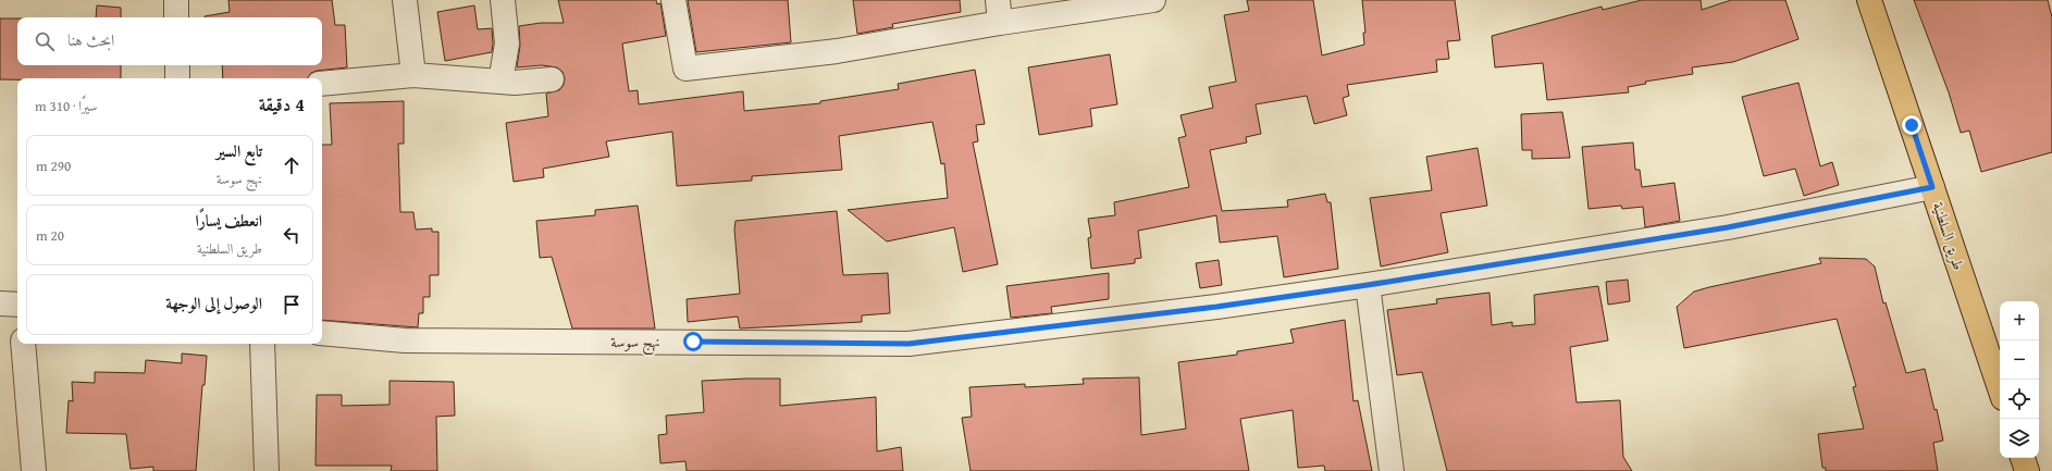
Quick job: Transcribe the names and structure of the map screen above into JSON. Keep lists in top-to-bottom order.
{
  "streets": {
    "main road": ["طريق السلطنية"],
    "street": ["نهج سوسة"]
  },
  "crossings": [
    ["طريق السلطنية", "نهج سوسة"]
  ],
  "page": {
    "search": "ابحث هنا",
    "heading": ["4 دقيقة", "سيرًا · 310 m"],
    "list": [
      ["تابع السير", "نهج سوسة", "290 m"],
      ["انعطف يسارًا", "طريق السلطنية", "20 m"],
      "الوصول إلى الوجهة"
    ],
    "map_buttons": ["+", "−"]
  }
}
